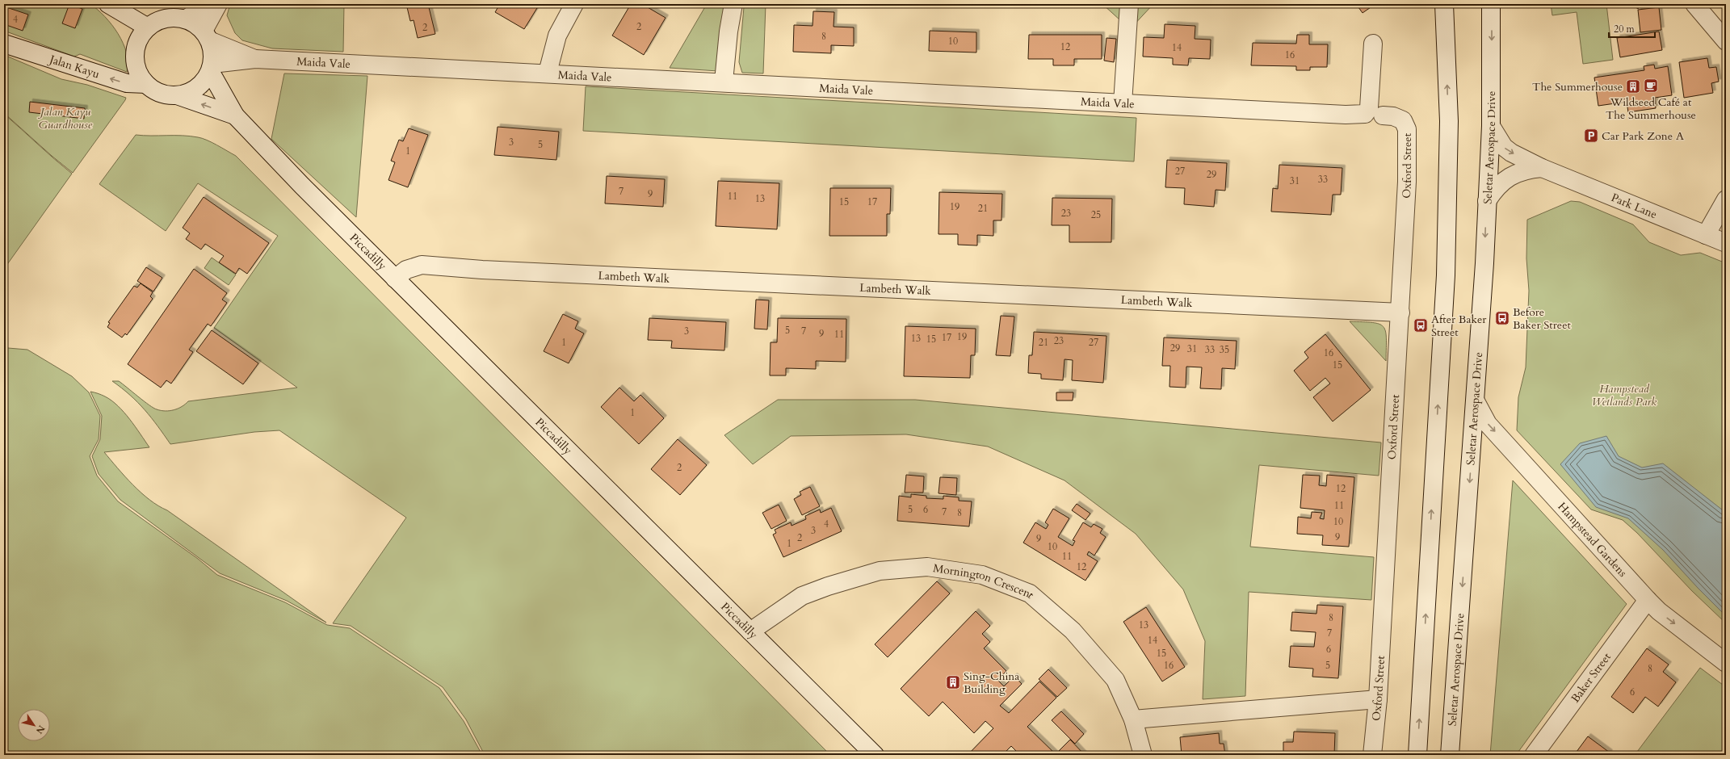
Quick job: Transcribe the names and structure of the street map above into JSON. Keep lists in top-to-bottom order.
{
  "streets": {
    "street": [
      "Maida Vale",
      "Jalan Kayu",
      "Seletar Aerospace Drive",
      "Oxford Street",
      "Park Lane",
      "Piccadilly",
      "Lambeth Walk",
      "Hampstead Gardens",
      "Mornington Crescent",
      "Baker Street"
    ]
  },
  "crossings": [
    ["Maida Vale", "Jalan Kayu"],
    ["Maida Vale", "Piccadilly"],
    ["Jalan Kayu", "Piccadilly"],
    ["Seletar Aerospace Drive", "Park Lane"],
    ["Seletar Aerospace Drive", "Hampstead Gardens"],
    ["Oxford Street", "Lambeth Walk"],
    ["Piccadilly", "Lambeth Walk"],
    ["Piccadilly", "Mornington Crescent"],
    ["Hampstead Gardens", "Baker Street"]
  ],
  "one_way": ["Hampstead Gardens"],
  "parks": ["Jalan Kayu Guardhouse", "Hampstead Wetlands Park"],
  "places": {
    "cafe": ["Wildseed Café at The Summerhouse"],
    "building": ["The Summerhouse", "Sing-China Building"],
    "parking": ["Car Park Zone A"],
    "bus stop": ["Before Baker Street", "After Baker Street"]
  },
  "house_numbers": [
    "4",
    "2",
    "2",
    "8",
    "10",
    "12",
    "14",
    "16",
    "3",
    "5",
    "1",
    "27",
    "29",
    "33",
    "31",
    "7",
    "9",
    "11",
    "13",
    "15",
    "17",
    "19",
    "21",
    "23",
    "25",
    "5",
    "3",
    "7",
    "9",
    "11",
    "19",
    "17",
    "13",
    "15",
    "23",
    "1",
    "21",
    "27",
    "29",
    "31",
    "33",
    "35",
    "16",
    "15",
    "1",
    "2",
    "12",
    "11",
    "5",
    "6",
    "7",
    "8",
    "10",
    "4",
    "3",
    "9",
    "2",
    "9",
    "1",
    "10",
    "11",
    "12",
    "8",
    "13",
    "7",
    "14",
    "6",
    "15",
    "16",
    "5",
    "8",
    "6"
  ],
  "scale_bar": "20 m",
  "north": "bottom right"
}
